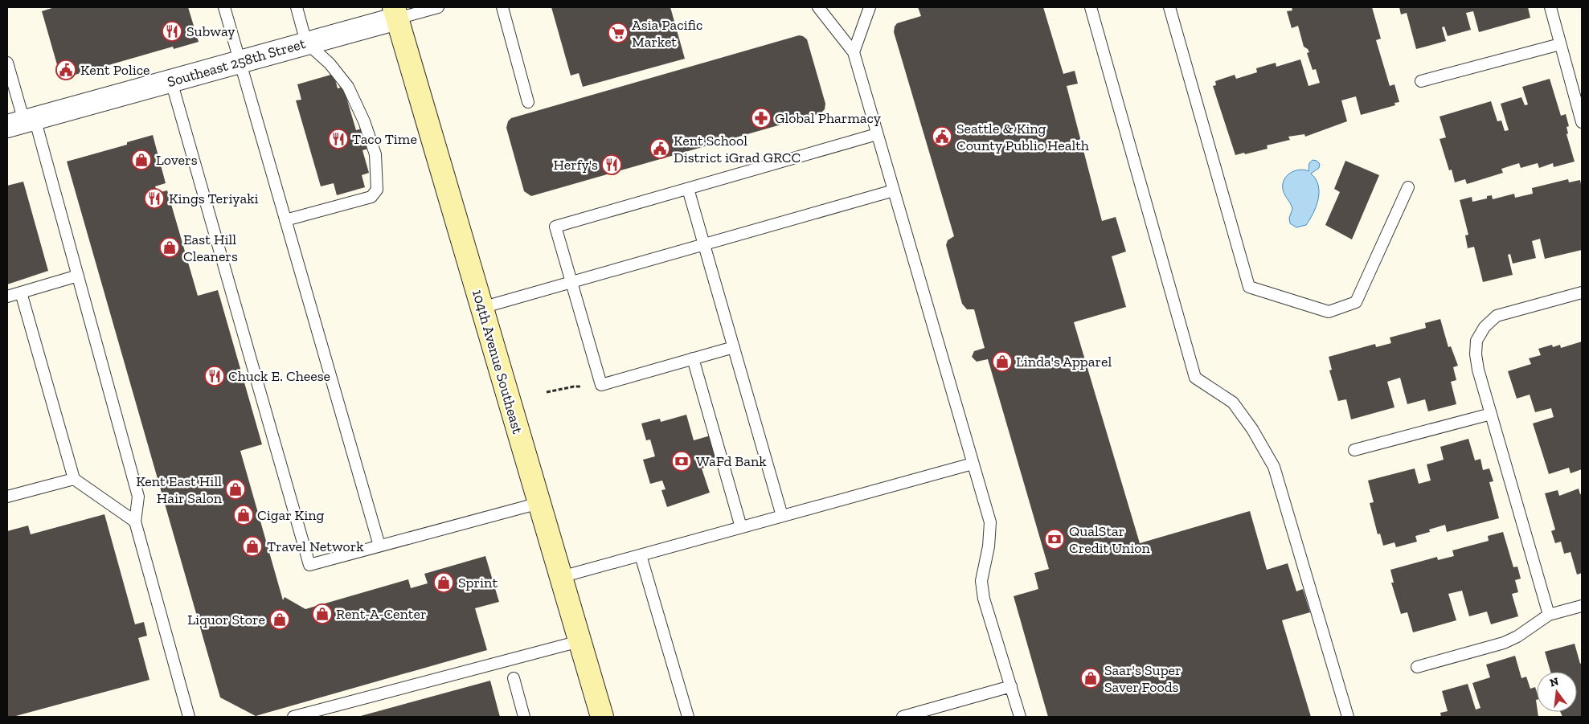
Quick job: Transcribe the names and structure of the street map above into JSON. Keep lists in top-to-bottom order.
{
  "streets": {
    "street": ["Southeast 258th Street", "104th Avenue Southeast"]
  },
  "crossings": [
    ["Southeast 258th Street", "104th Avenue Southeast"]
  ],
  "places": {
    "restaurant": [
      "Subway",
      "Taco Time",
      "Herfy's",
      "Kings Teriyaki",
      "Chuck E. Cheese"
    ],
    "supermarket": ["Asia Pacific Market"],
    "public building": ["Kent Police", "Seattle & King County Public Health", "Kent School District iGrad GRCC"],
    "pharmacy": ["Global Pharmacy"],
    "shop": [
      "Lovers",
      "East Hill Cleaners",
      "Linda's Apparel",
      "Kent East Hill Hair Salon",
      "Cigar King",
      "Travel Network",
      "Sprint",
      "Rent-A-Center",
      "Liquor Store",
      "Saar's Super Saver Foods"
    ],
    "bank": ["WaFd Bank", "QualStar Credit Union"]
  },
  "north": "top"
}
